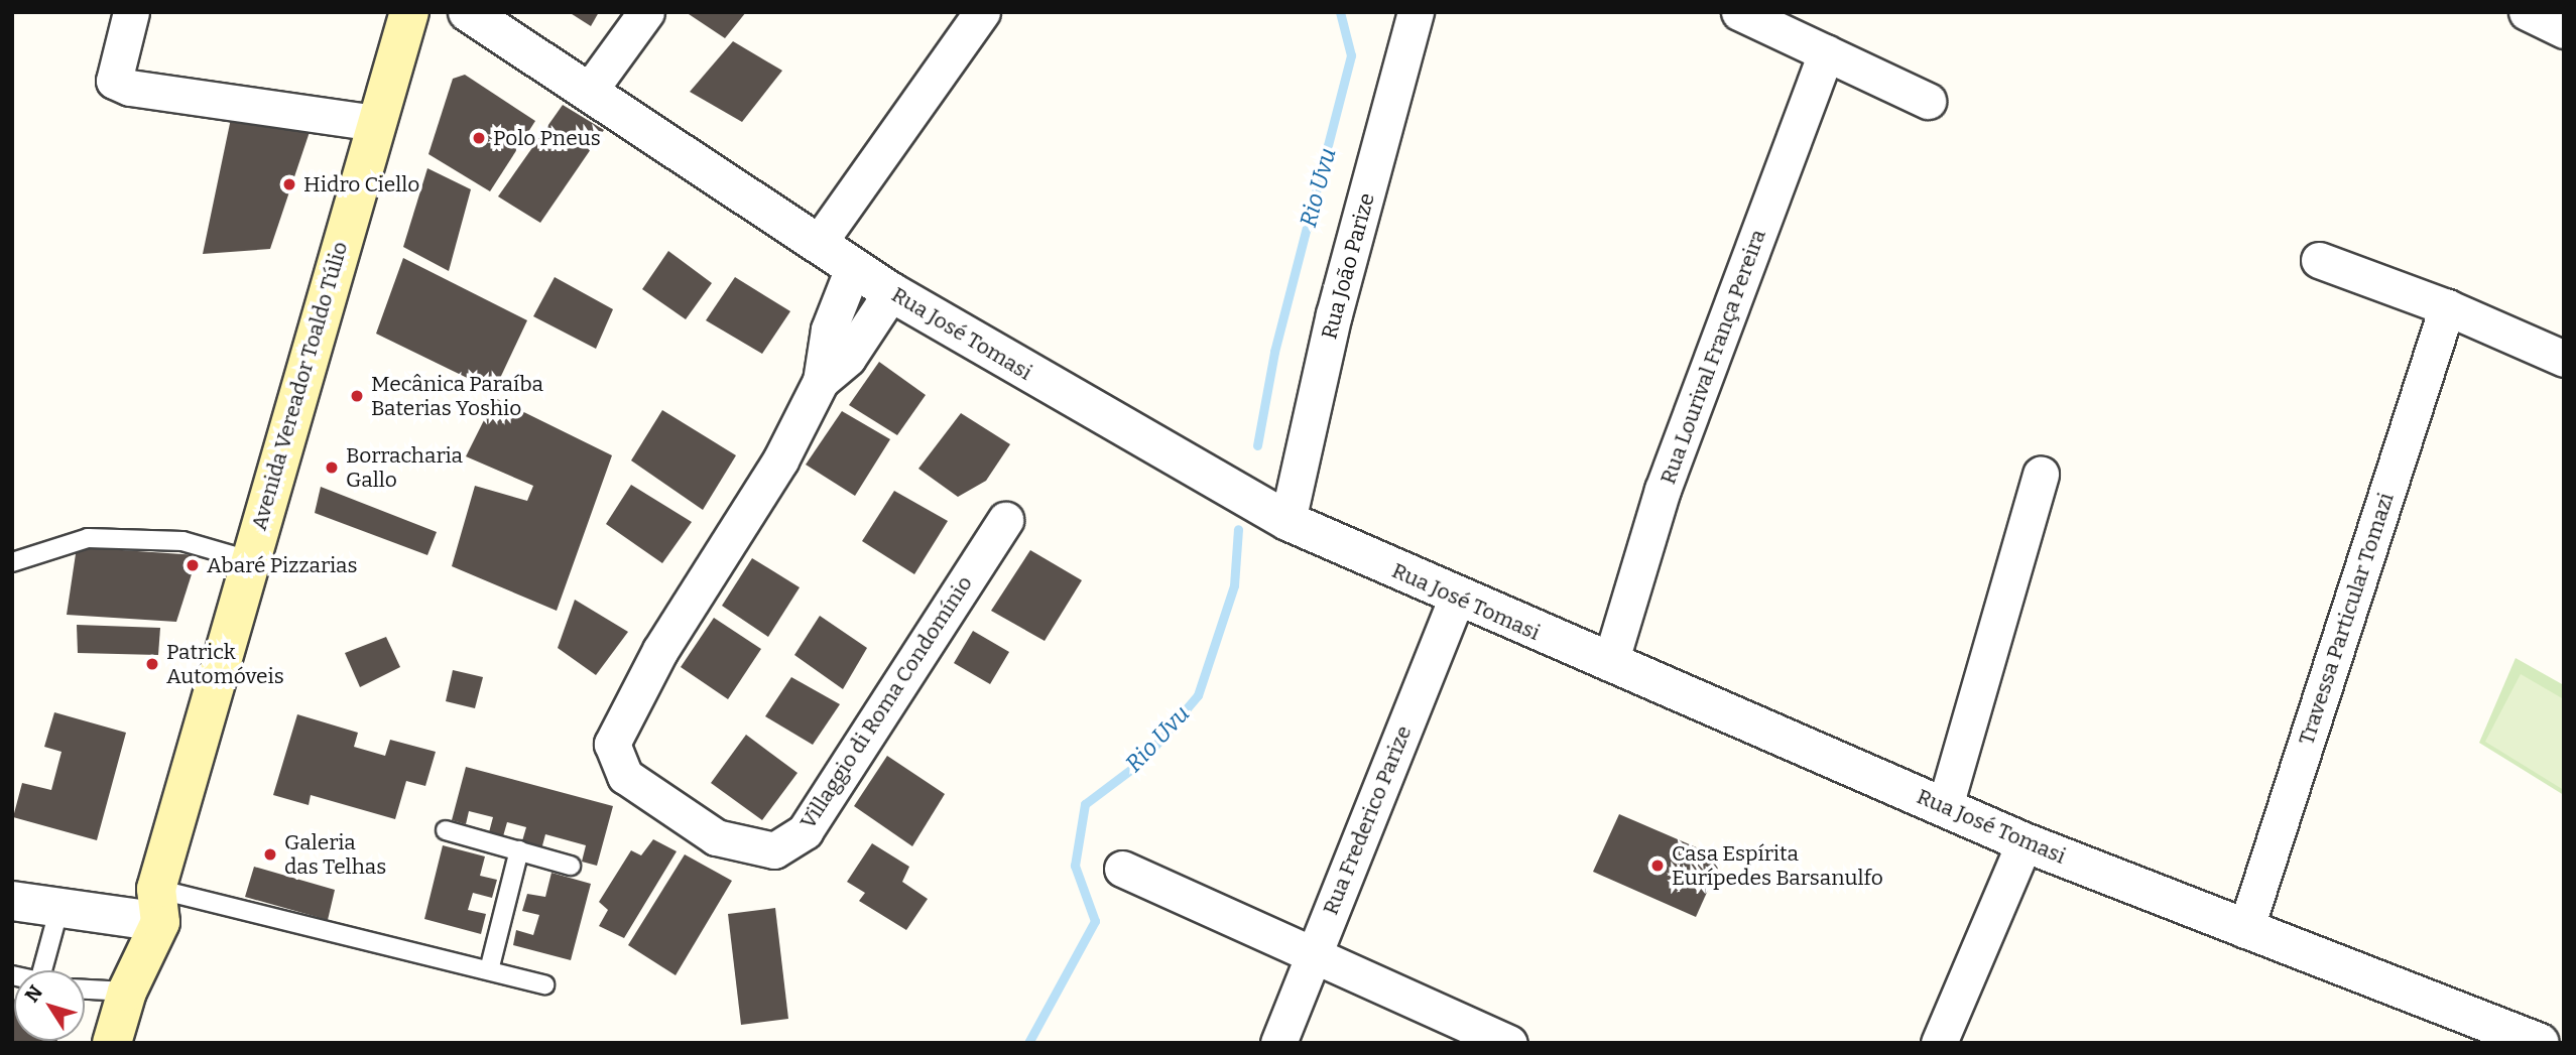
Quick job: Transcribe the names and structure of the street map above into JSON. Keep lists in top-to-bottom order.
{
  "streets": {
    "main road": ["Avenida Vereador Toaldo Túlio"],
    "street": [
      "Rua João Parize",
      "Rua José Tomasi",
      "Rua Lourival França Pereira",
      "Travessa Particular Tomazi",
      "Villaggio di Roma Condomínio",
      "Rua Frederico Parize"
    ]
  },
  "crossings": [
    ["Rua João Parize", "Rua José Tomasi"],
    ["Rua José Tomasi", "Rua Lourival França Pereira"],
    ["Rua José Tomasi", "Travessa Particular Tomazi"],
    ["Rua José Tomasi", "Villaggio di Roma Condomínio"],
    ["Rua José Tomasi", "Rua Frederico Parize"]
  ],
  "water": ["Rio Uvu"],
  "places": [
    "Polo Pneus",
    "Hidro Ciello",
    "Mecânica Paraíba Baterias Yoshio",
    "Borracharia Gallo",
    "Abaré Pizzarias",
    "Patrick Automóveis",
    "Galeria das Telhas",
    "Casa Espírita Eurípedes Barsanulfo"
  ],
  "north": "top left"
}
